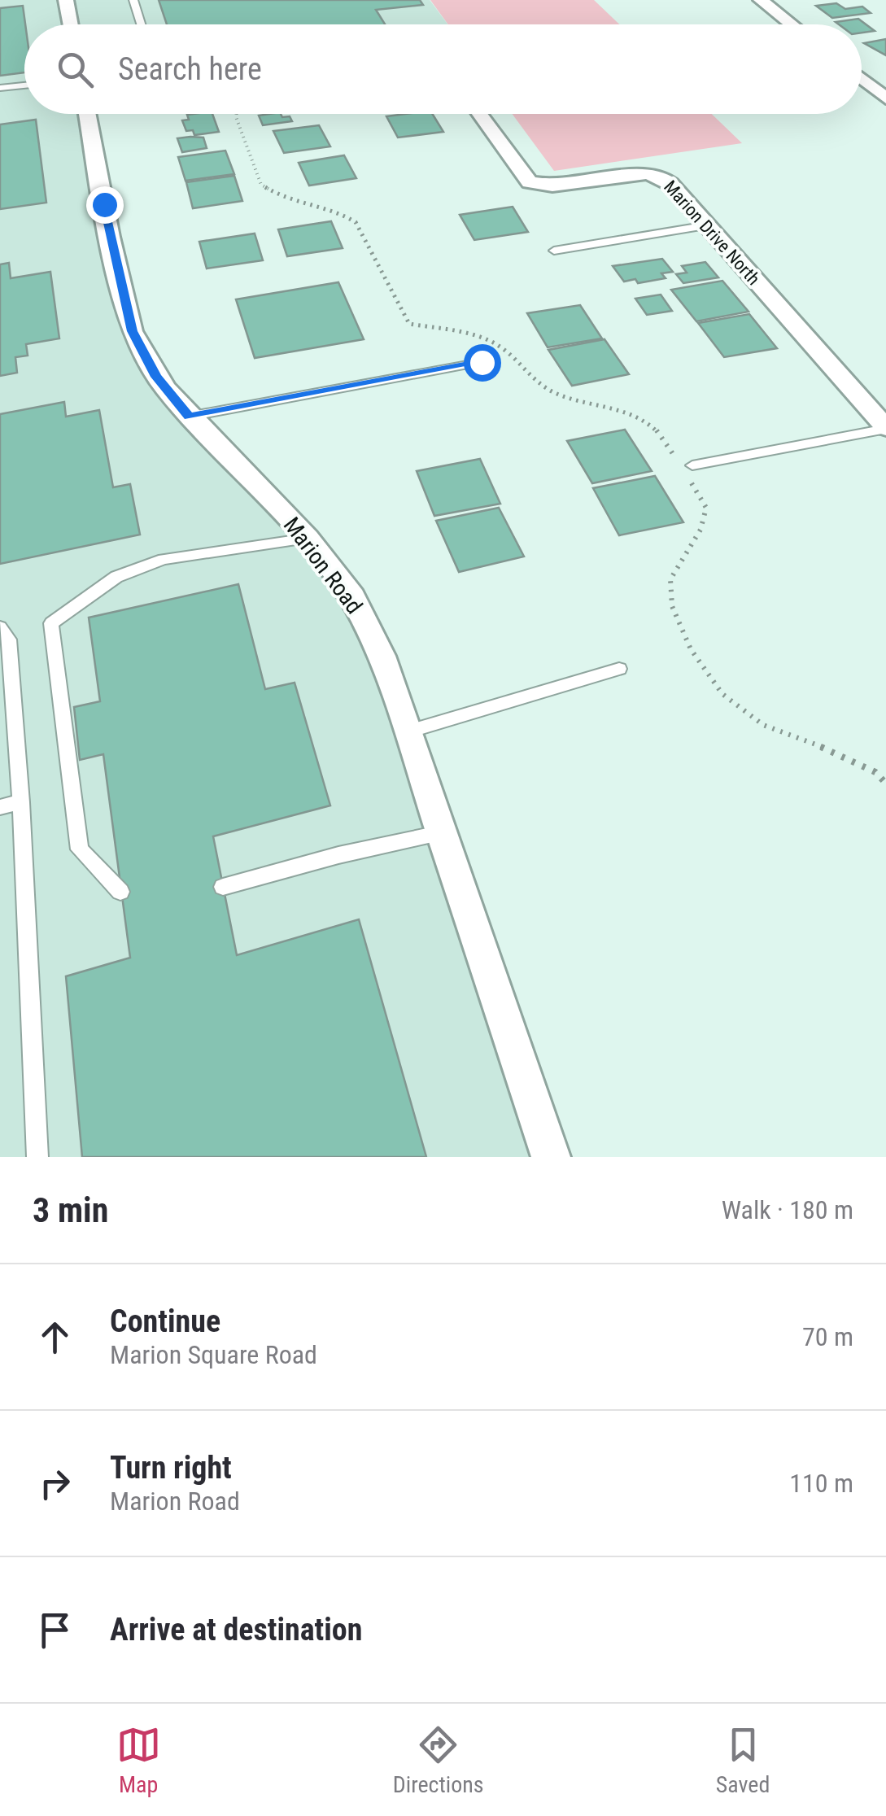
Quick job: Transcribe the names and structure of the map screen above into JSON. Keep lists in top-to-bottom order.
{
  "streets": {
    "street": ["Marion Drive North", "Marion Road"]
  },
  "page": {
    "search": "Search here",
    "heading": ["3 min", "Walk · 180 m"],
    "list": [
      ["Continue", "Marion Square Road", "70 m"],
      ["Turn right", "Marion Road", "110 m"],
      "Arrive at destination"
    ],
    "nav": ["Map", "Directions", "Saved"]
  }
}
